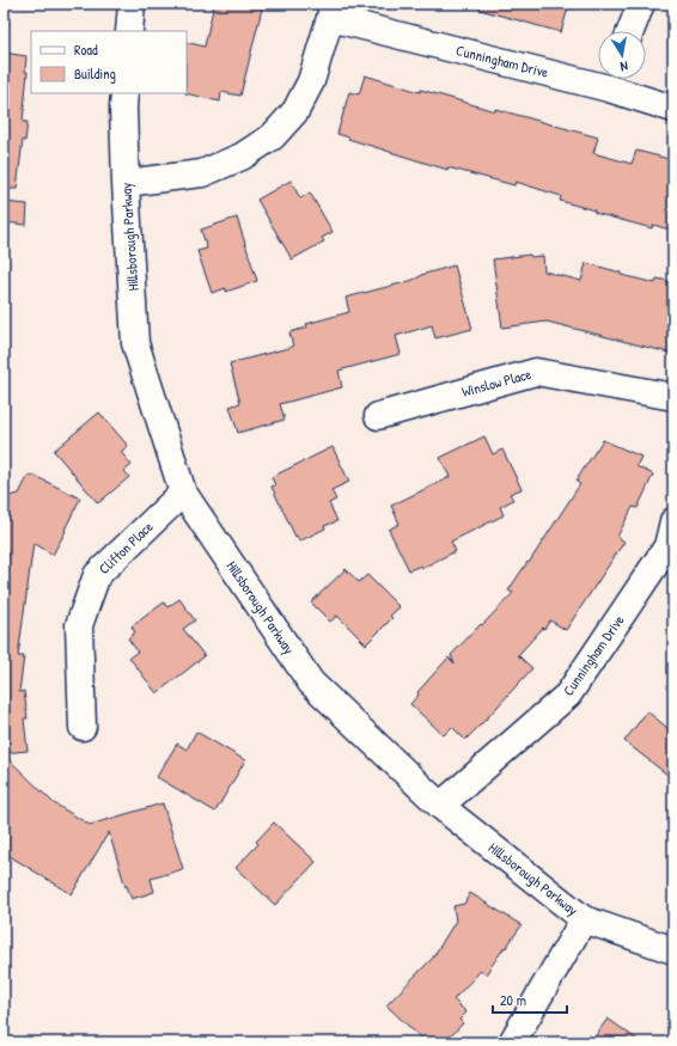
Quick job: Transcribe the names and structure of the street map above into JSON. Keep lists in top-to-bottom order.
{
  "streets": {
    "street": [
      "Cunningham Drive",
      "Hillsborough Parkway",
      "Winslow Place",
      "Clifton Place"
    ]
  },
  "crossings": [
    ["Cunningham Drive", "Hillsborough Parkway"],
    ["Hillsborough Parkway", "Clifton Place"]
  ],
  "legend": ["Road", "Building"],
  "scale_bar": "20 m",
  "north": "bottom"
}
